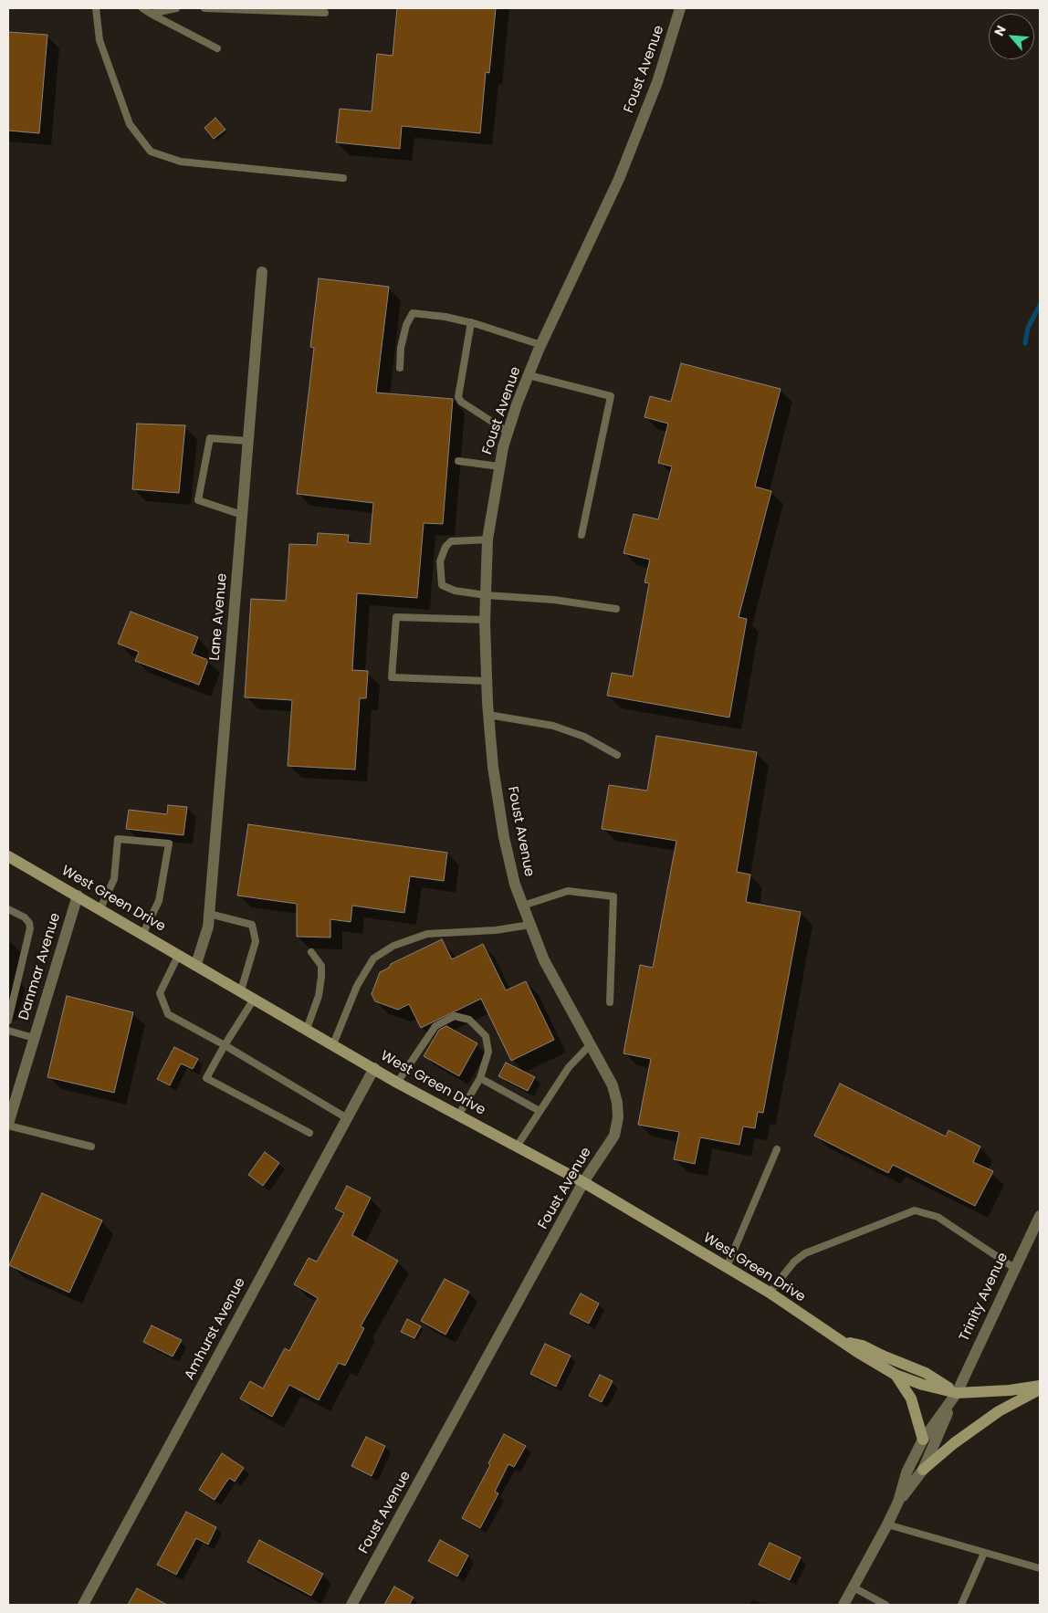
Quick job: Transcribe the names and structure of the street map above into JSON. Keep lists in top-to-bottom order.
{
  "streets": {
    "main road": ["West Green Drive"],
    "street": [
      "Foust Avenue",
      "Lane Avenue",
      "Danmar Avenue",
      "Trinity Avenue",
      "Amhurst Avenue"
    ]
  },
  "crossings": [
    ["Foust Avenue", "West Green Drive"],
    ["Lane Avenue", "West Green Drive"],
    ["West Green Drive", "Danmar Avenue"],
    ["West Green Drive", "Trinity Avenue"],
    ["West Green Drive", "Amhurst Avenue"]
  ],
  "north": "top left"
}
